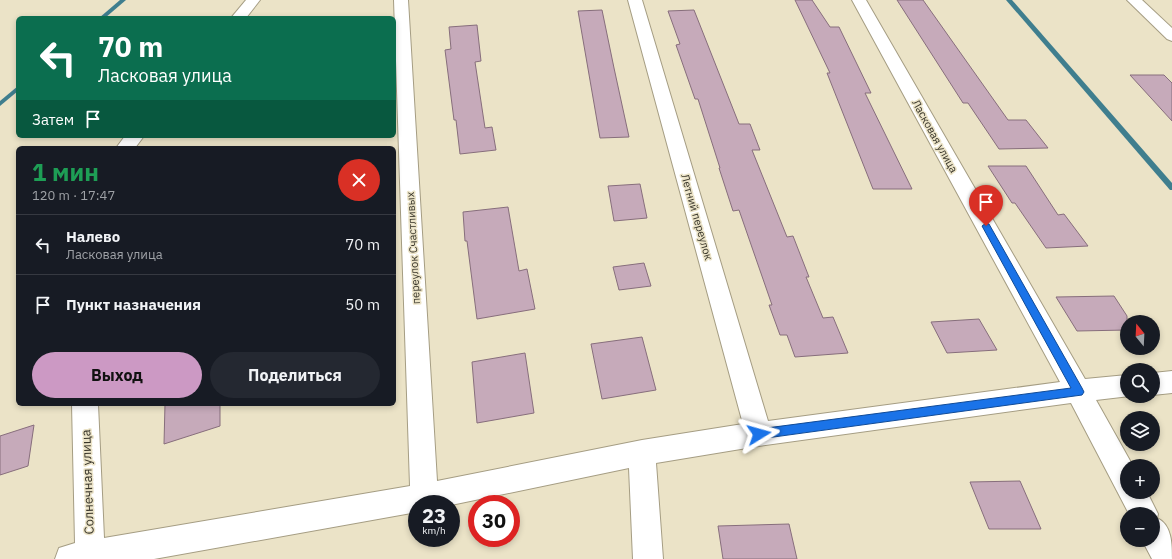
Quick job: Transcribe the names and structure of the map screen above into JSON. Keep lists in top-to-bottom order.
{
  "streets": {
    "street": [
      "Ласковая улица",
      "Летний переулок",
      "переулок Счастливых",
      "Солнечная улица"
    ]
  },
  "north": "top",
  "page": {
    "turn": ["70 m", "Ласковая улица"],
    "then": "Затем",
    "heading": ["1 мин", "120 m · 17:47"],
    "list": [
      {
        "name": "Налево",
        "note": "Ласковая улица",
        "value": "70 m"
      },
      {
        "name": "Пункт назначения",
        "value": "50 m"
      }
    ],
    "map_buttons": ["+", "−"],
    "buttons": ["Выход", "Поделиться"],
    "speed": "23 km/h",
    "limit": "30"
  }
}
